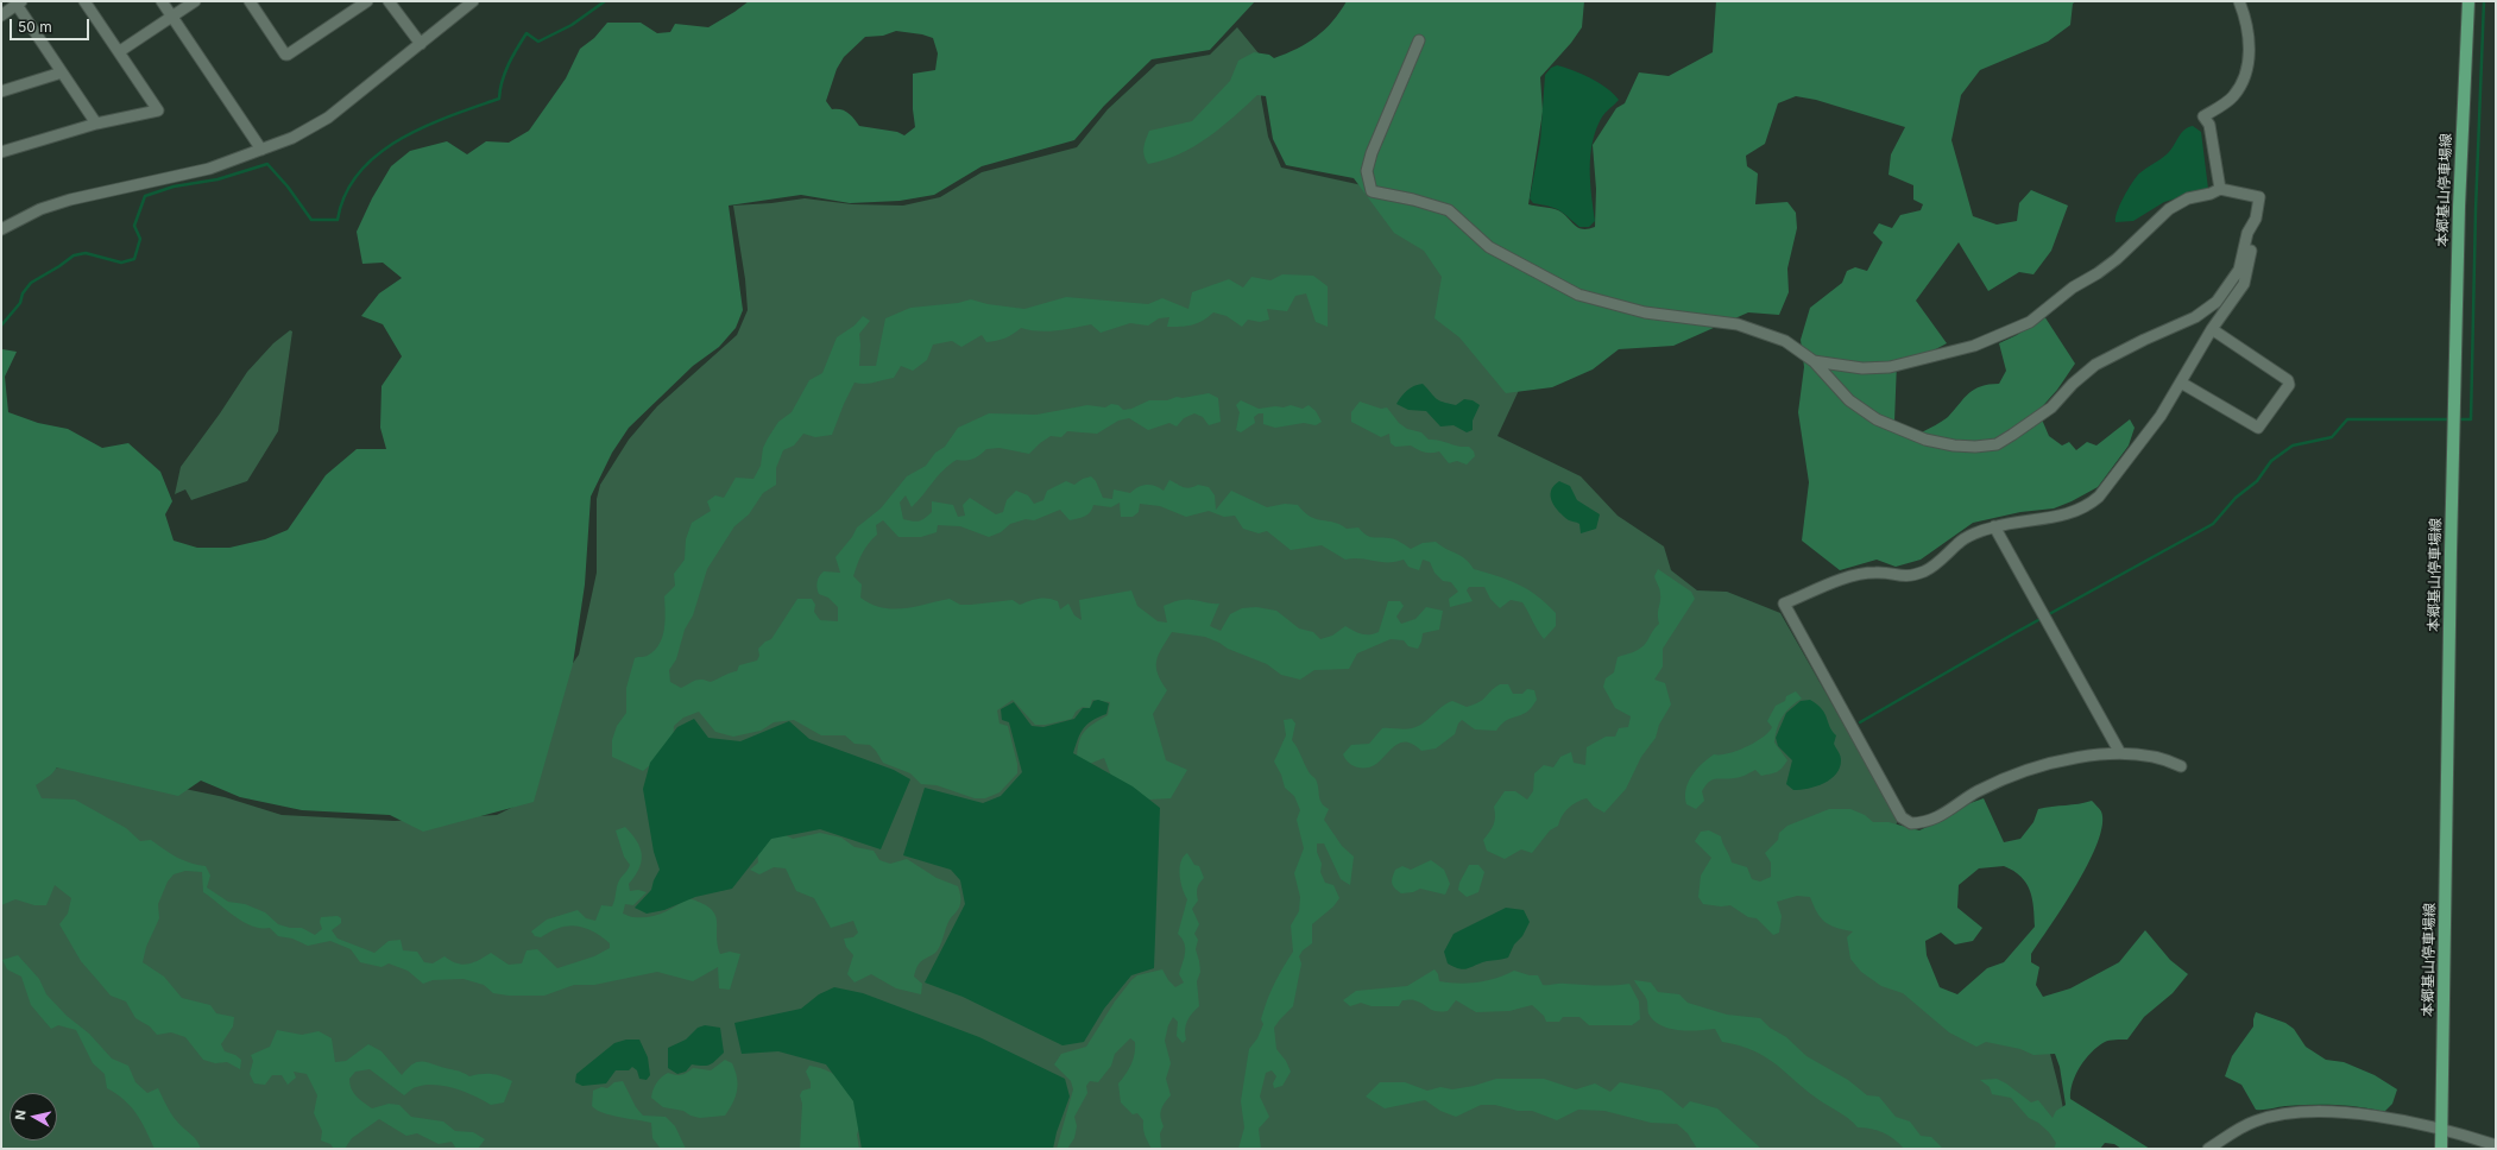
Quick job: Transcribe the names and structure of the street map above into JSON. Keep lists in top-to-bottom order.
{
  "streets": {
    "main road": ["本郷基山停車場線"]
  },
  "scale_bar": "50 m",
  "north": "left"
}
